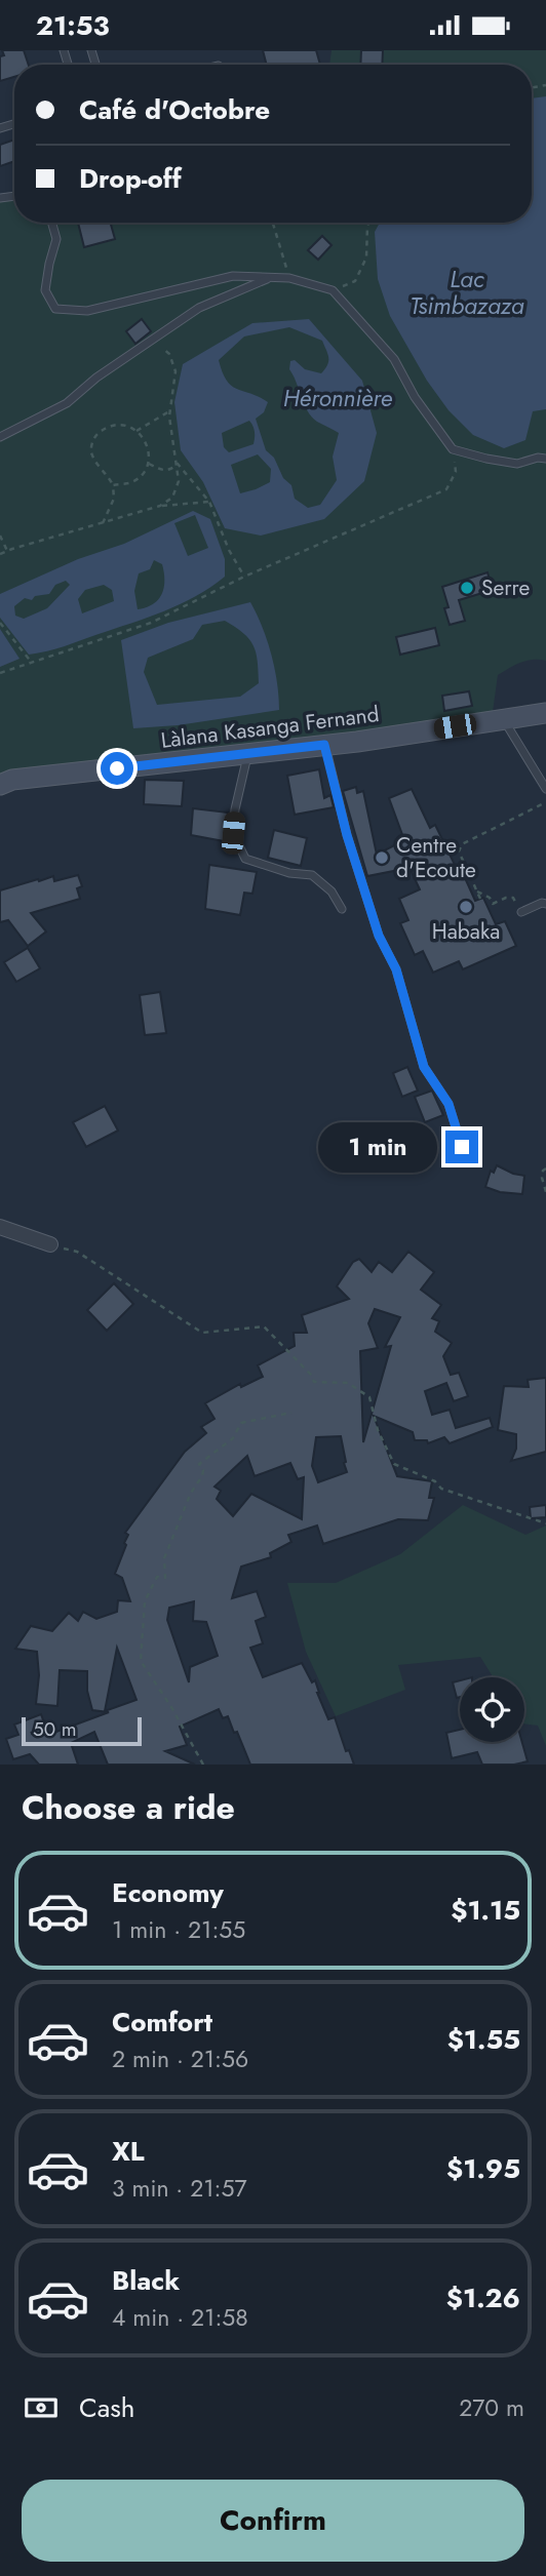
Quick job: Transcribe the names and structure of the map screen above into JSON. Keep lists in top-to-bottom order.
{
  "streets": {
    "street": ["Làlana Kasanga Fernand"]
  },
  "water": ["Lac Tsimbazaza", "Héronnière"],
  "places": ["Serre", "Centre d'Ecoute", "Habaka"],
  "scale_bar": "50 m",
  "page": {
    "status": "21:53",
    "banner": ["Café d'Octobre", "Drop-off"],
    "bubble": "1 min",
    "scale": "50 m",
    "heading": "Choose a ride",
    "list": [
      {
        "name": "Economy",
        "note": "1 min · 21:55",
        "value": "$1.15"
      },
      {
        "name": "Comfort",
        "note": "2 min · 21:56",
        "value": "$1.55"
      },
      {
        "name": "XL",
        "note": "3 min · 21:57",
        "value": "$1.95"
      },
      {
        "name": "Black",
        "note": "4 min · 21:58",
        "value": "$1.26"
      }
    ],
    "pay": ["Cash", "270 m"],
    "buttons": "Confirm"
  }
}
